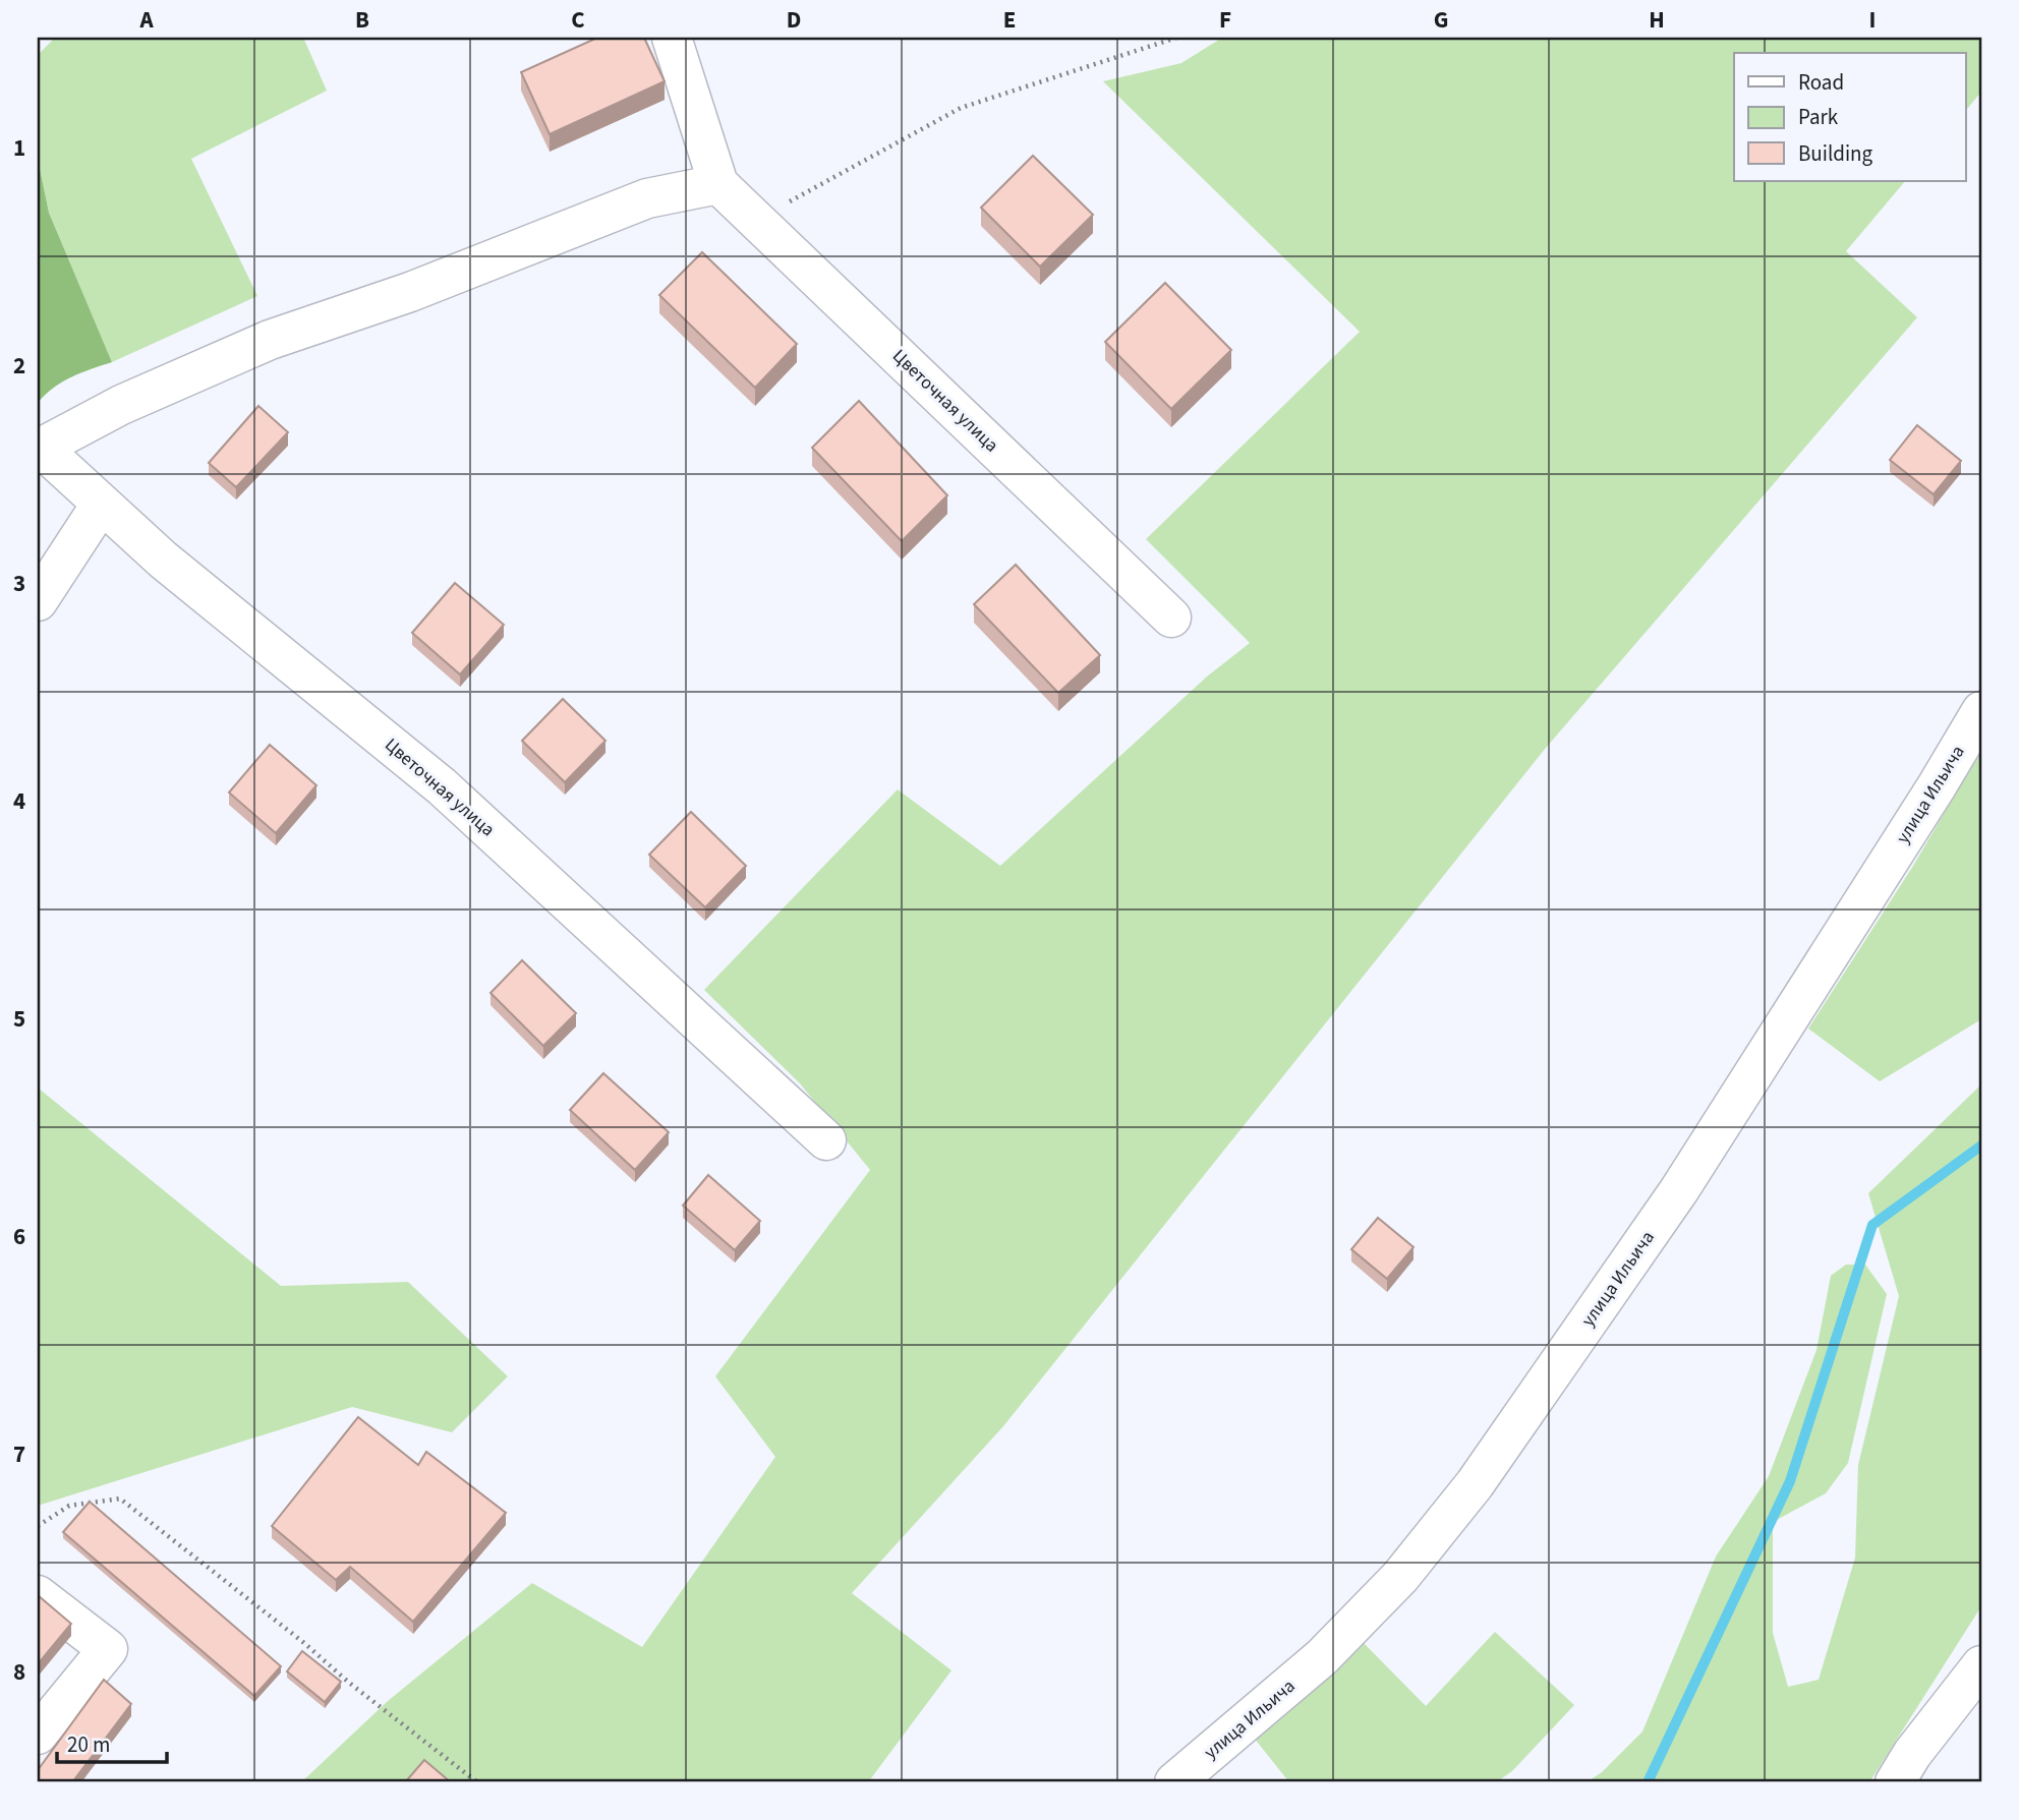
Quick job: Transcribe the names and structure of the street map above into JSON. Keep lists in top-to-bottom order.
{
  "streets": {
    "street": ["Цветочная улица", "улица Ильича"]
  },
  "legend": ["Road", "Park", "Building"],
  "scale_bar": "20 m",
  "grid": {
    "columns": [
      "A",
      "B",
      "C",
      "D",
      "E",
      "F",
      "G",
      "H",
      "I"
    ],
    "rows": [
      "1",
      "2",
      "3",
      "4",
      "5",
      "6",
      "7",
      "8"
    ]
  }
}
